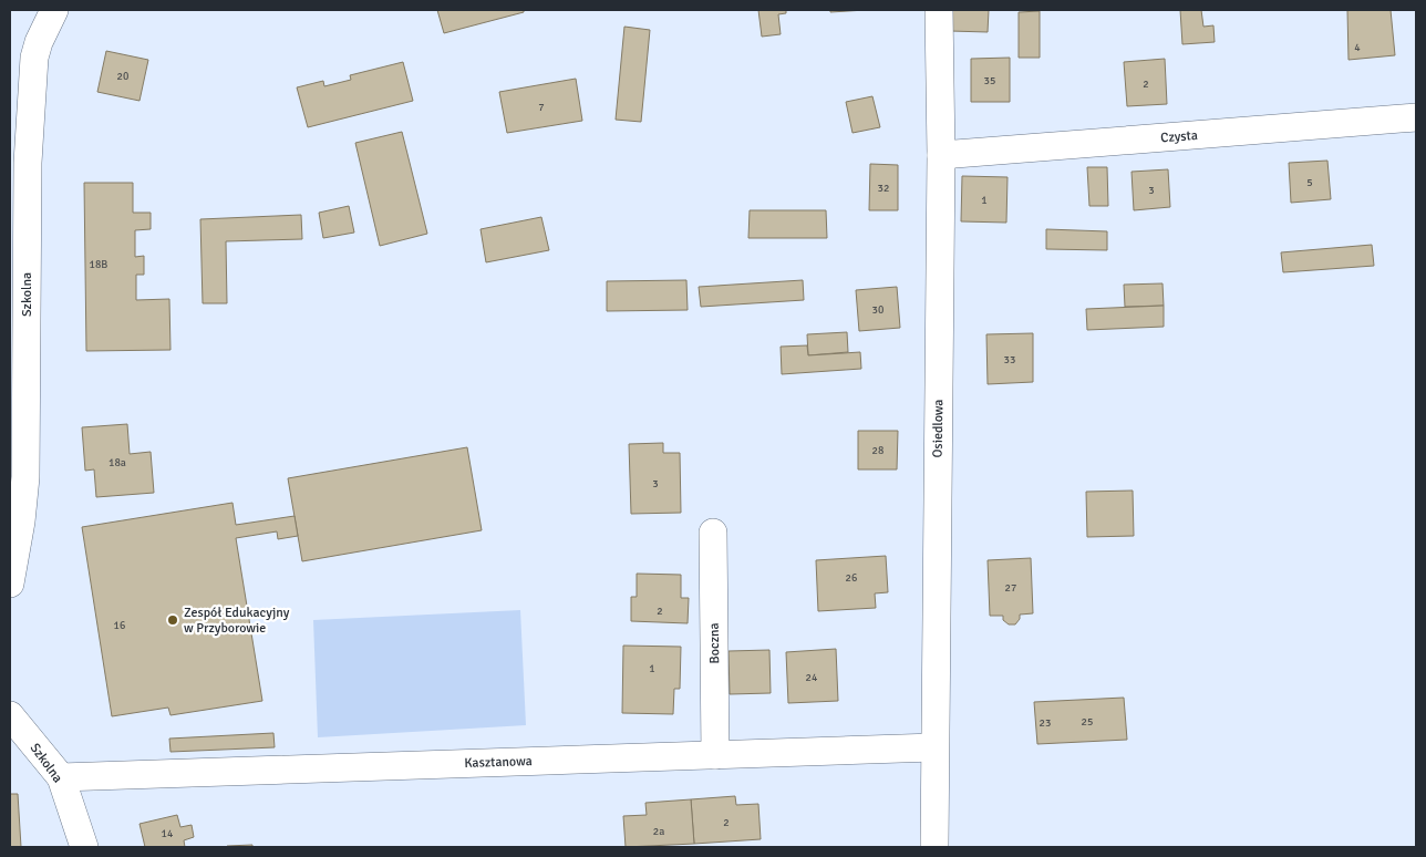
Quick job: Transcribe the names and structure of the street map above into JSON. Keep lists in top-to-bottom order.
{
  "streets": {
    "street": [
      "Czysta",
      "Szkolna",
      "Osiedlowa",
      "Boczna",
      "Kasztanowa"
    ]
  },
  "crossings": [
    ["Czysta", "Osiedlowa"],
    ["Szkolna", "Kasztanowa"],
    ["Osiedlowa", "Kasztanowa"],
    ["Boczna", "Kasztanowa"]
  ],
  "places": ["Zespół Edukacyjny w Przyborowie"],
  "house_numbers": [
    "4",
    "20",
    "35",
    "2",
    "7",
    "5",
    "32",
    "3",
    "1",
    "18B",
    "30",
    "33",
    "28",
    "18a",
    "3",
    "26",
    "27",
    "2",
    "16",
    "1",
    "24",
    "25",
    "23",
    "2",
    "2a",
    "14"
  ]
}
